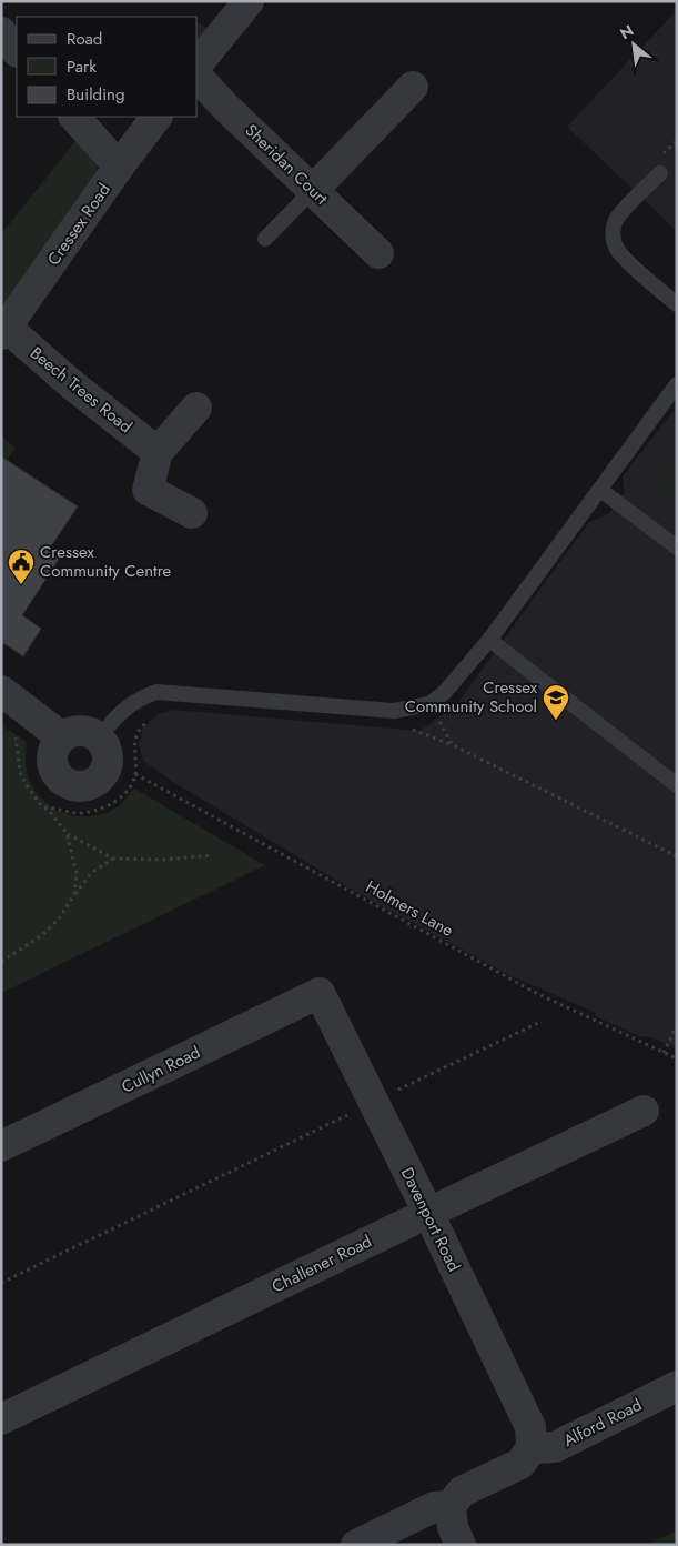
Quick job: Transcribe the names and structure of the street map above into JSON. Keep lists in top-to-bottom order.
{
  "streets": {
    "street": [
      "Sheridan Court",
      "Cressex Road",
      "Beech Trees Road",
      "Cullyn Road",
      "Davenport Road",
      "Challener Road",
      "Alford Road"
    ],
    "path": ["Holmers Lane"]
  },
  "crossings": [
    ["Cressex Road", "Beech Trees Road"],
    ["Cullyn Road", "Davenport Road"],
    ["Davenport Road", "Challener Road"],
    ["Davenport Road", "Alford Road"]
  ],
  "places": {
    "public building": ["Cressex Community Centre"],
    "school or university": ["Cressex Community School"]
  },
  "legend": ["Road", "Park", "Building"],
  "north": "top left"
}
